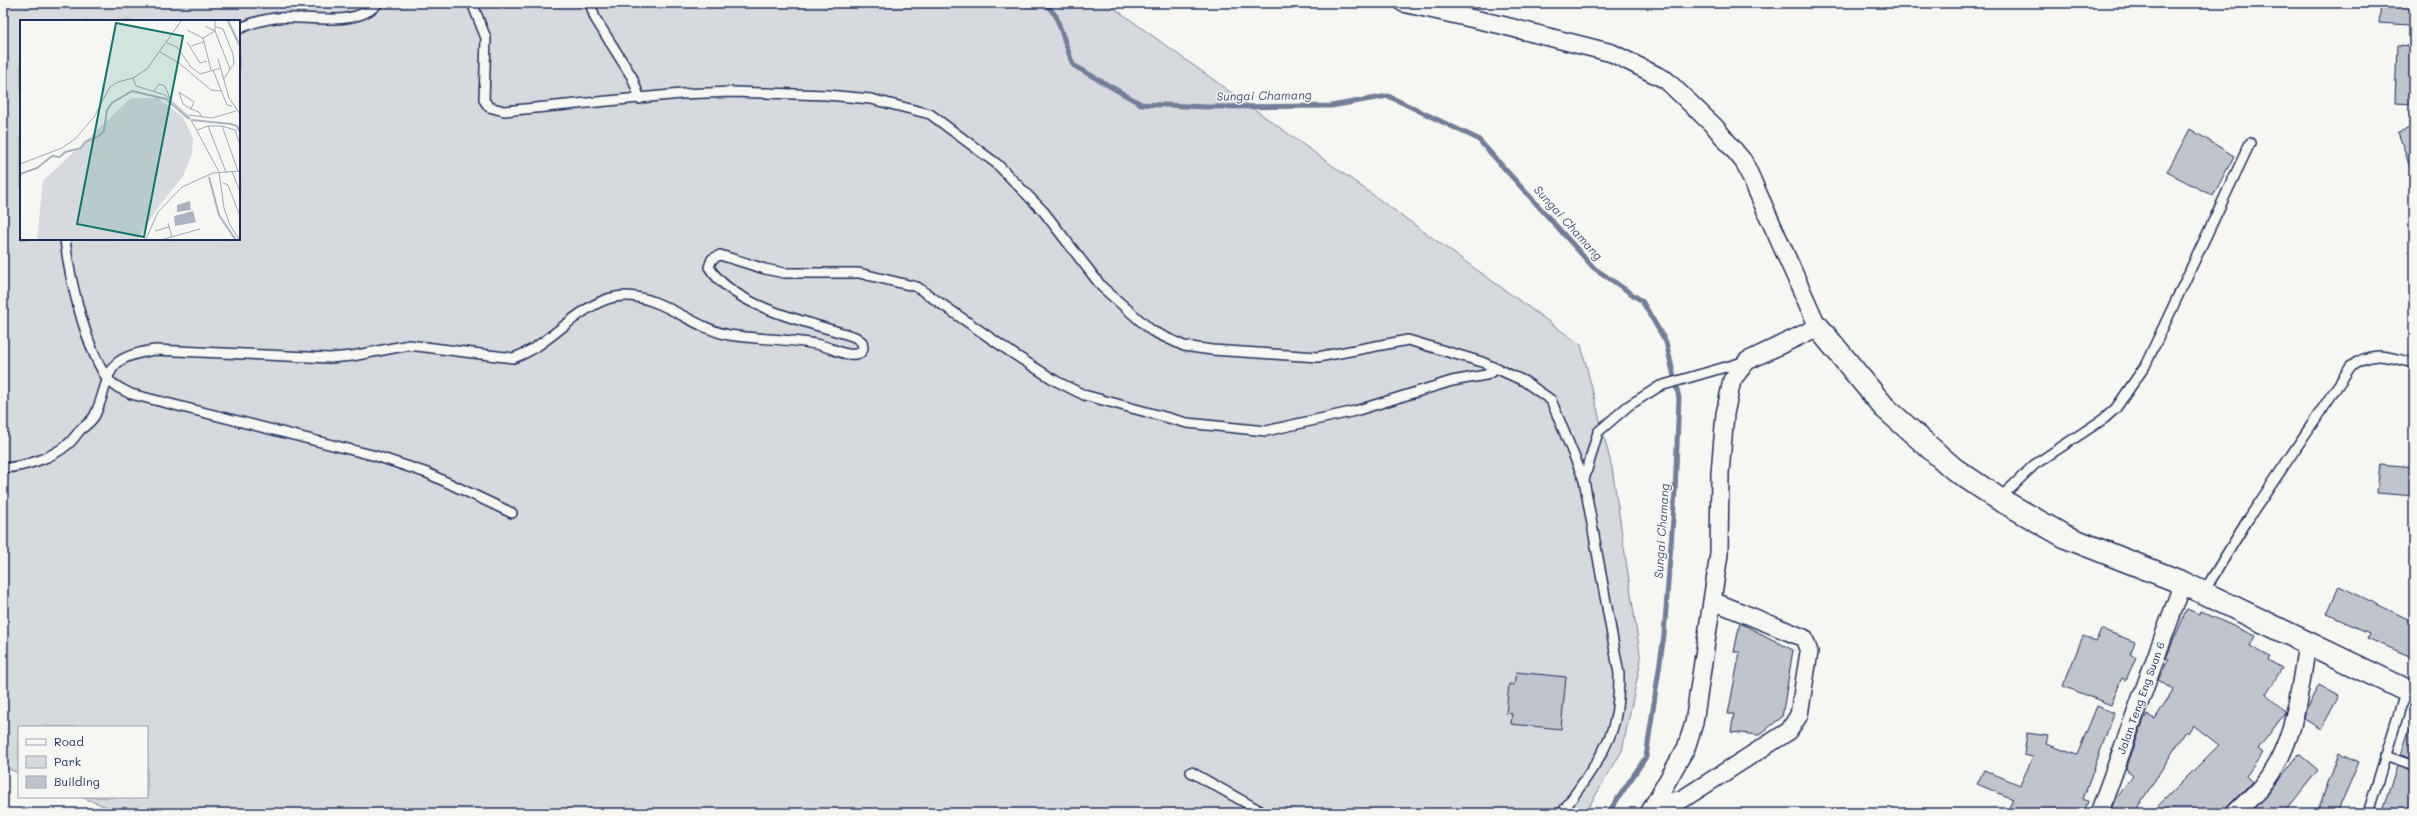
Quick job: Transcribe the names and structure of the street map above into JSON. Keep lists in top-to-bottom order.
{
  "streets": {
    "street": ["Jalan Teng Eng Suan 6"]
  },
  "water": ["Sungai Chamang"],
  "legend": ["Road", "Park", "Building"]
}
